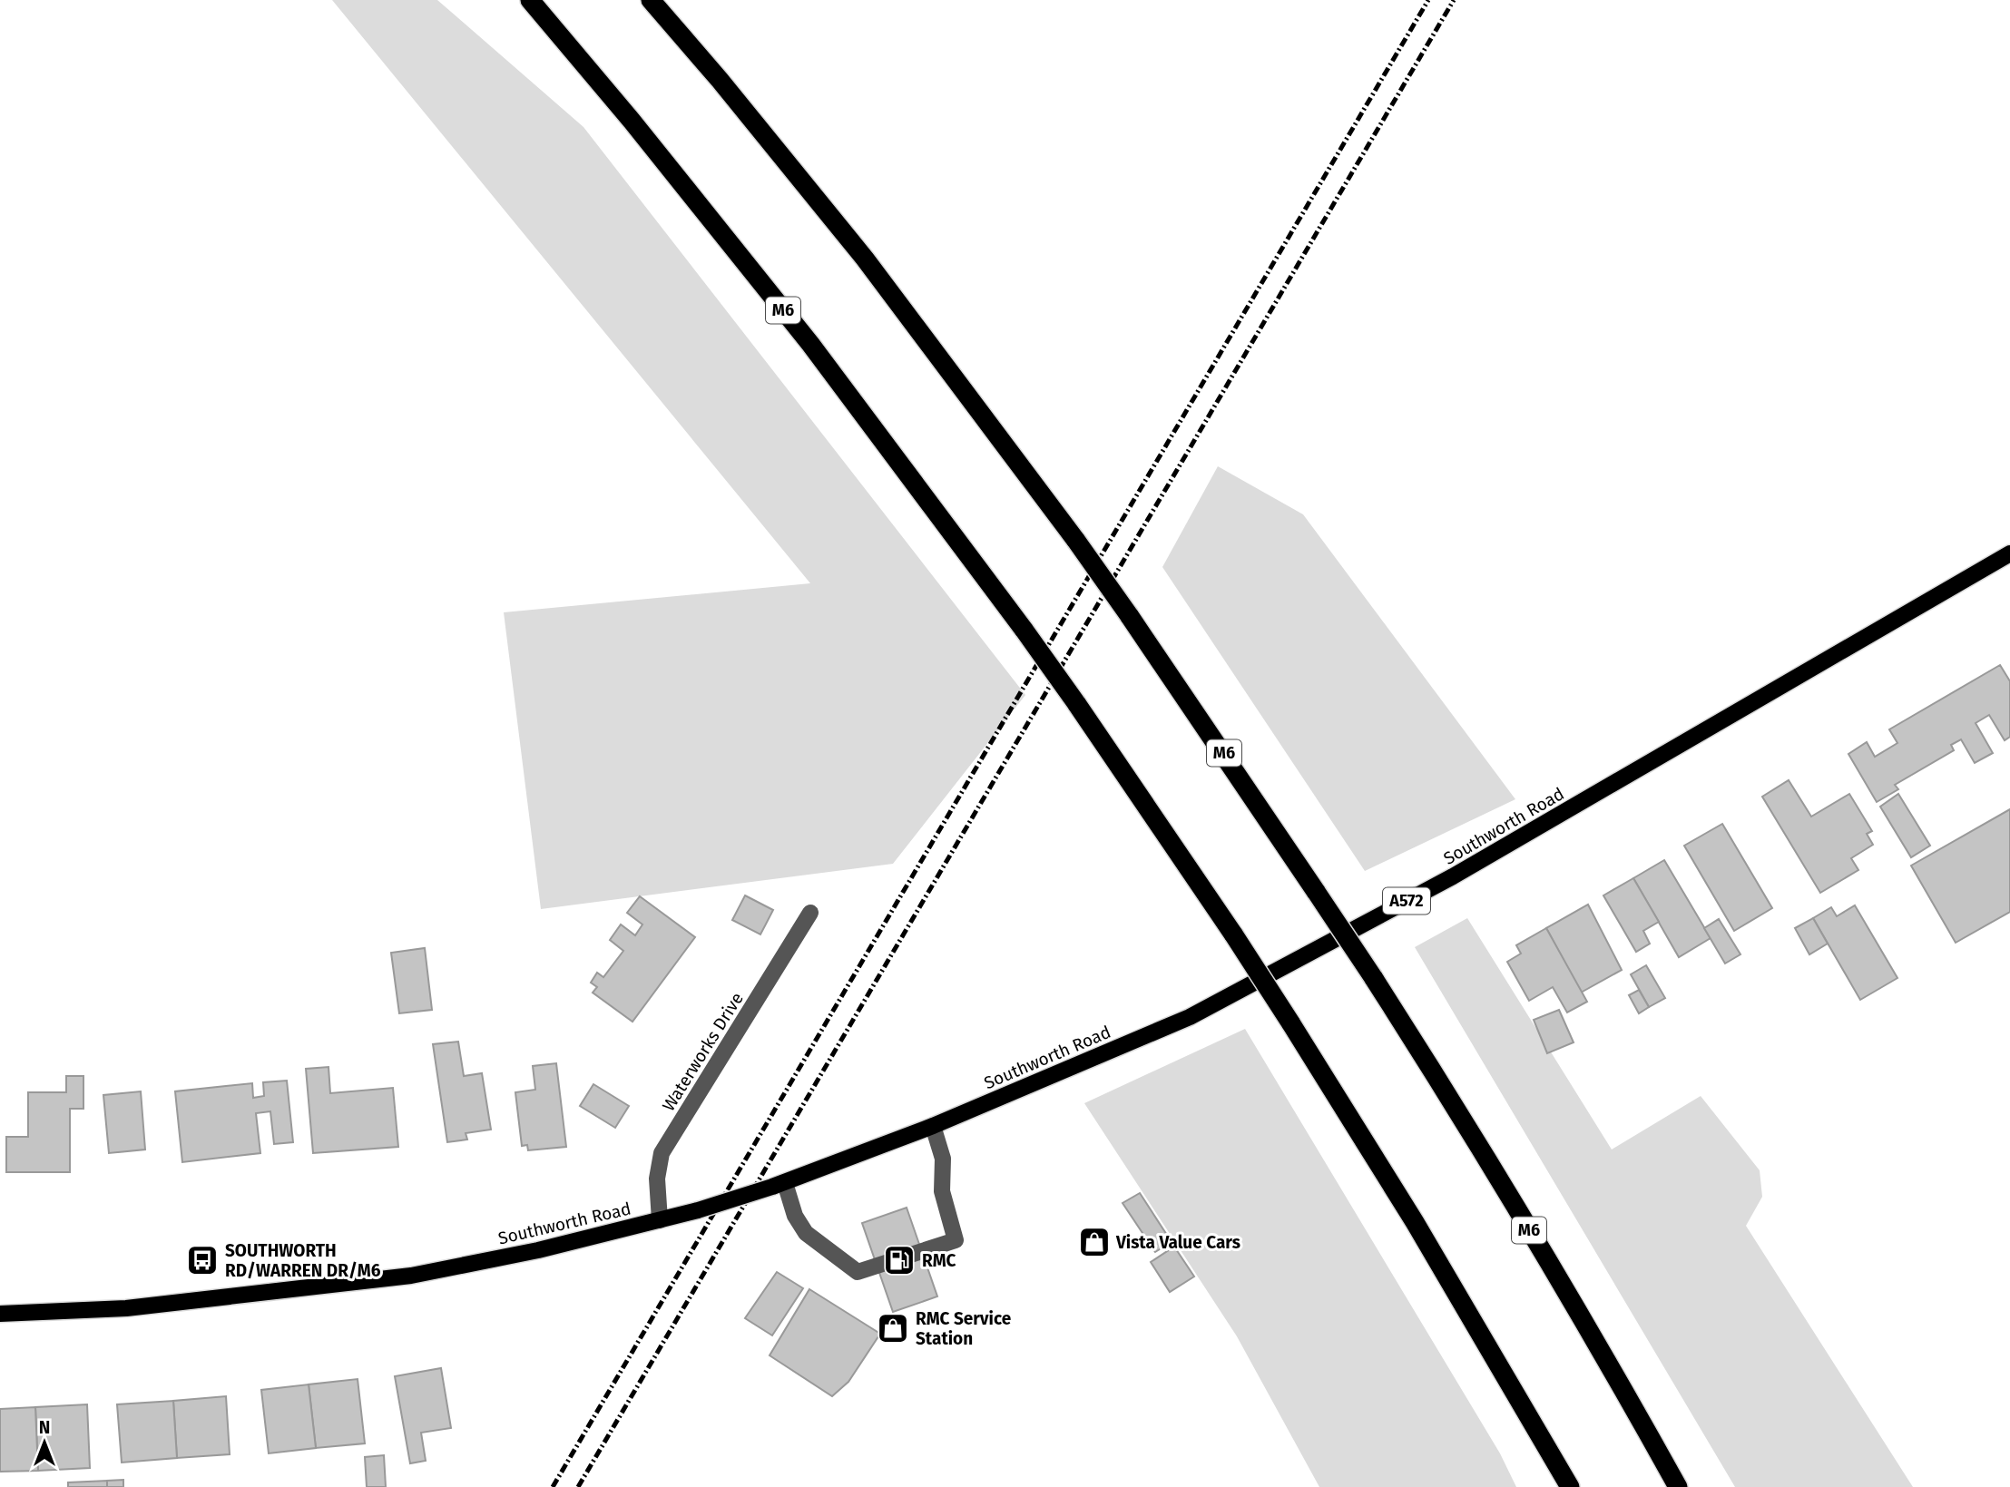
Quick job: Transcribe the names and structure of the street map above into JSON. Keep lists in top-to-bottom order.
{
  "streets": {
    "highway": ["M6"],
    "main road": ["Southworth Road", "A572"],
    "street": ["Waterworks Drive"]
  },
  "crossings": [
    ["Southworth Road", "Waterworks Drive"]
  ],
  "places": {
    "shop": ["Vista Value Cars", "RMC Service Station"],
    "bus stop": ["SOUTHWORTH RD/WARREN DR/M6"],
    "fuel station": ["RMC"]
  },
  "north": "top"
}
